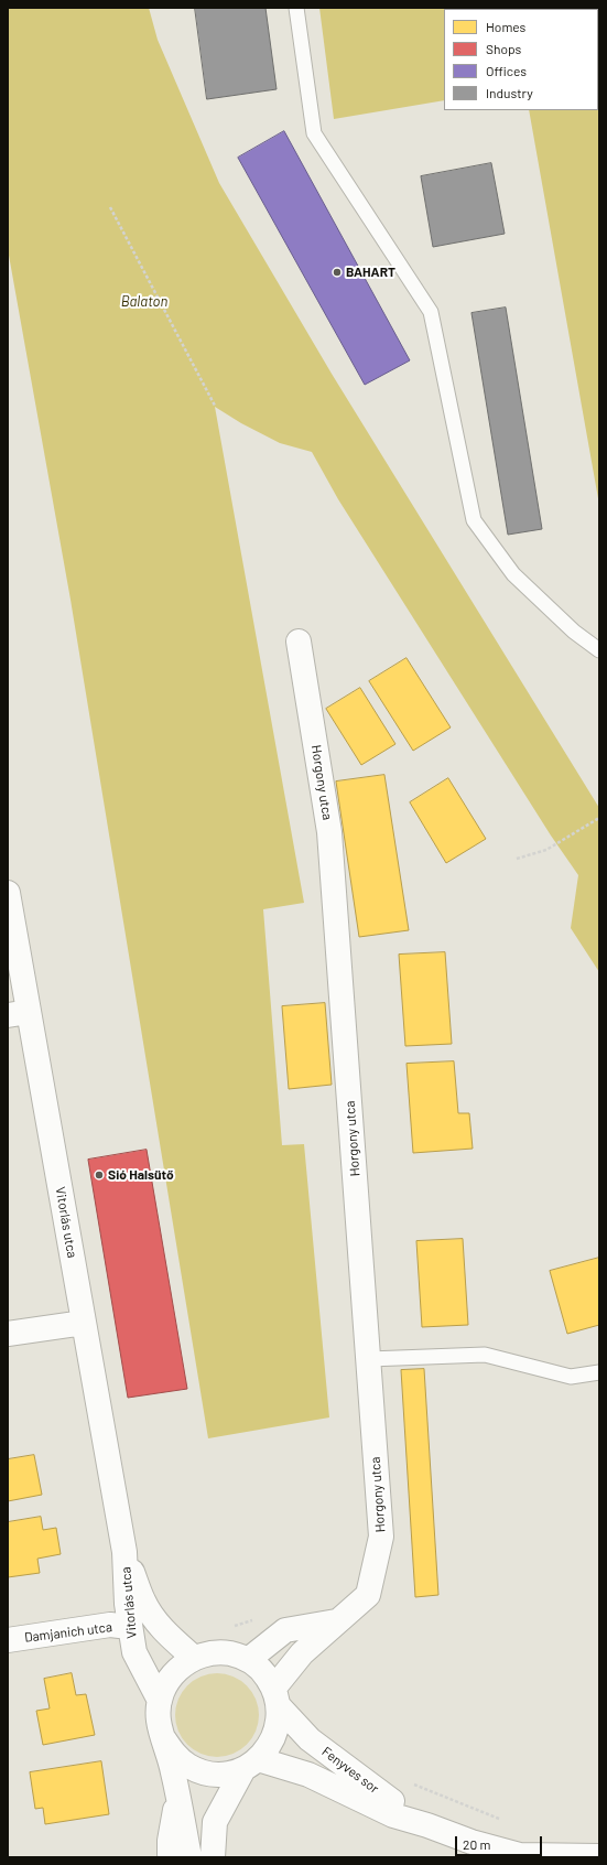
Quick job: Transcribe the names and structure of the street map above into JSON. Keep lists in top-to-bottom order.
{
  "streets": {
    "street": [
      "Horgony utca",
      "Vitorlás utca",
      "Damjanich utca",
      "Fenyves sor"
    ]
  },
  "crossings": [
    ["Horgony utca", "Vitorlás utca"],
    ["Horgony utca", "Fenyves sor"],
    ["Vitorlás utca", "Damjanich utca"],
    ["Vitorlás utca", "Fenyves sor"]
  ],
  "water": ["Balaton"],
  "places": ["BAHART", "Sió Halsütő"],
  "legend": [
    "Homes",
    "Shops",
    "Offices",
    "Industry"
  ],
  "scale_bar": "20 m"
}
